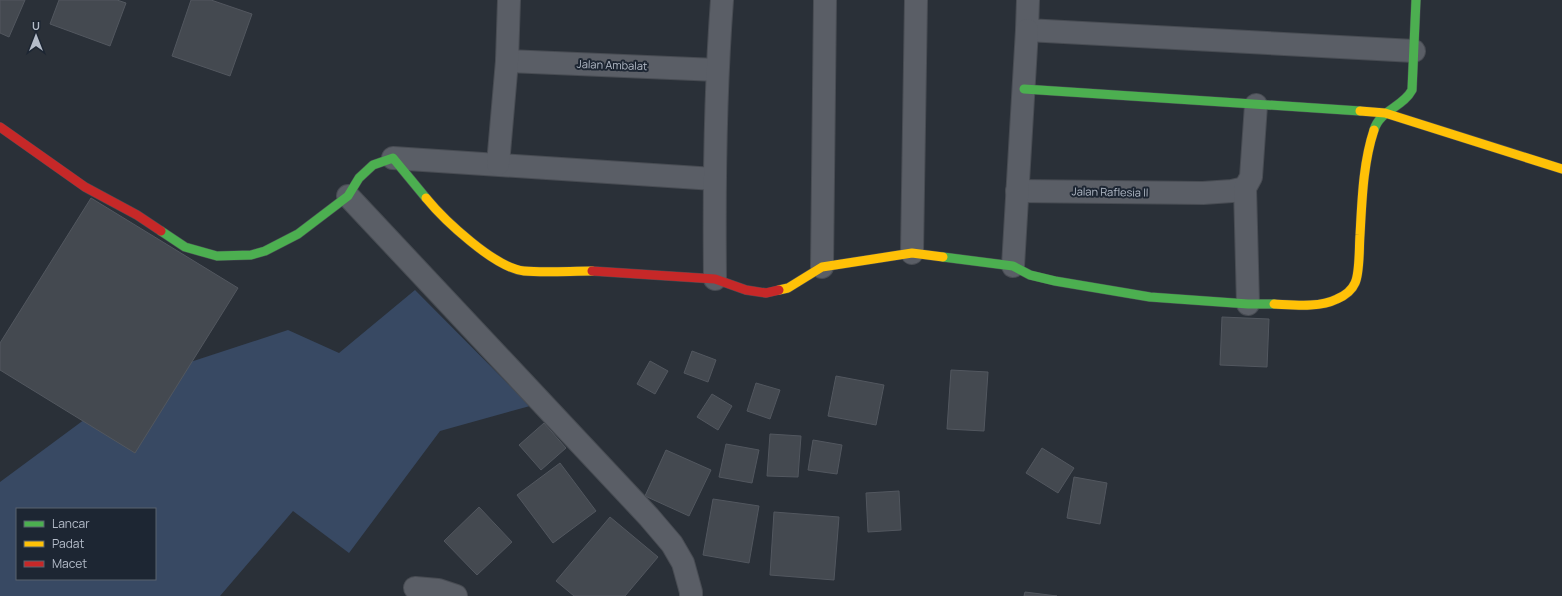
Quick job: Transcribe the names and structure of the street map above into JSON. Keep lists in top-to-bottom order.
{
  "streets": {
    "street": ["Jalan Ambalat", "Jalan Raflesia II"]
  },
  "legend": ["Lancar", "Padat", "Macet"],
  "north": "top"
}
